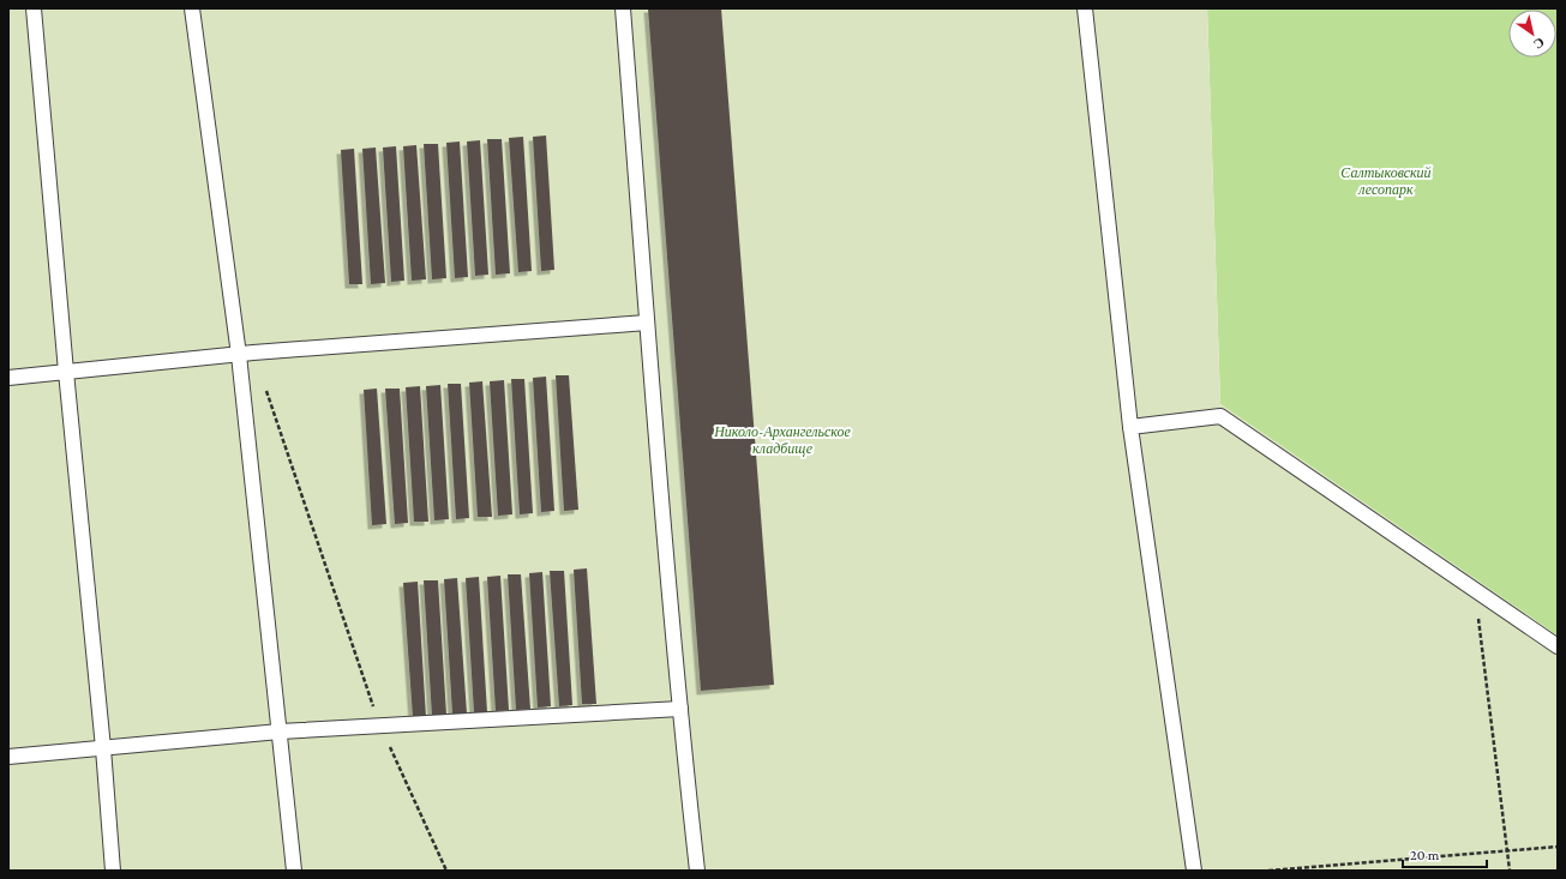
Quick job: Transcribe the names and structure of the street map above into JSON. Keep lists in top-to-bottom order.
{
  "parks": ["Салтыковский лесопарк", "Николо-Архангельское кладбище"],
  "scale_bar": "20 m",
  "north": "bottom right"
}
